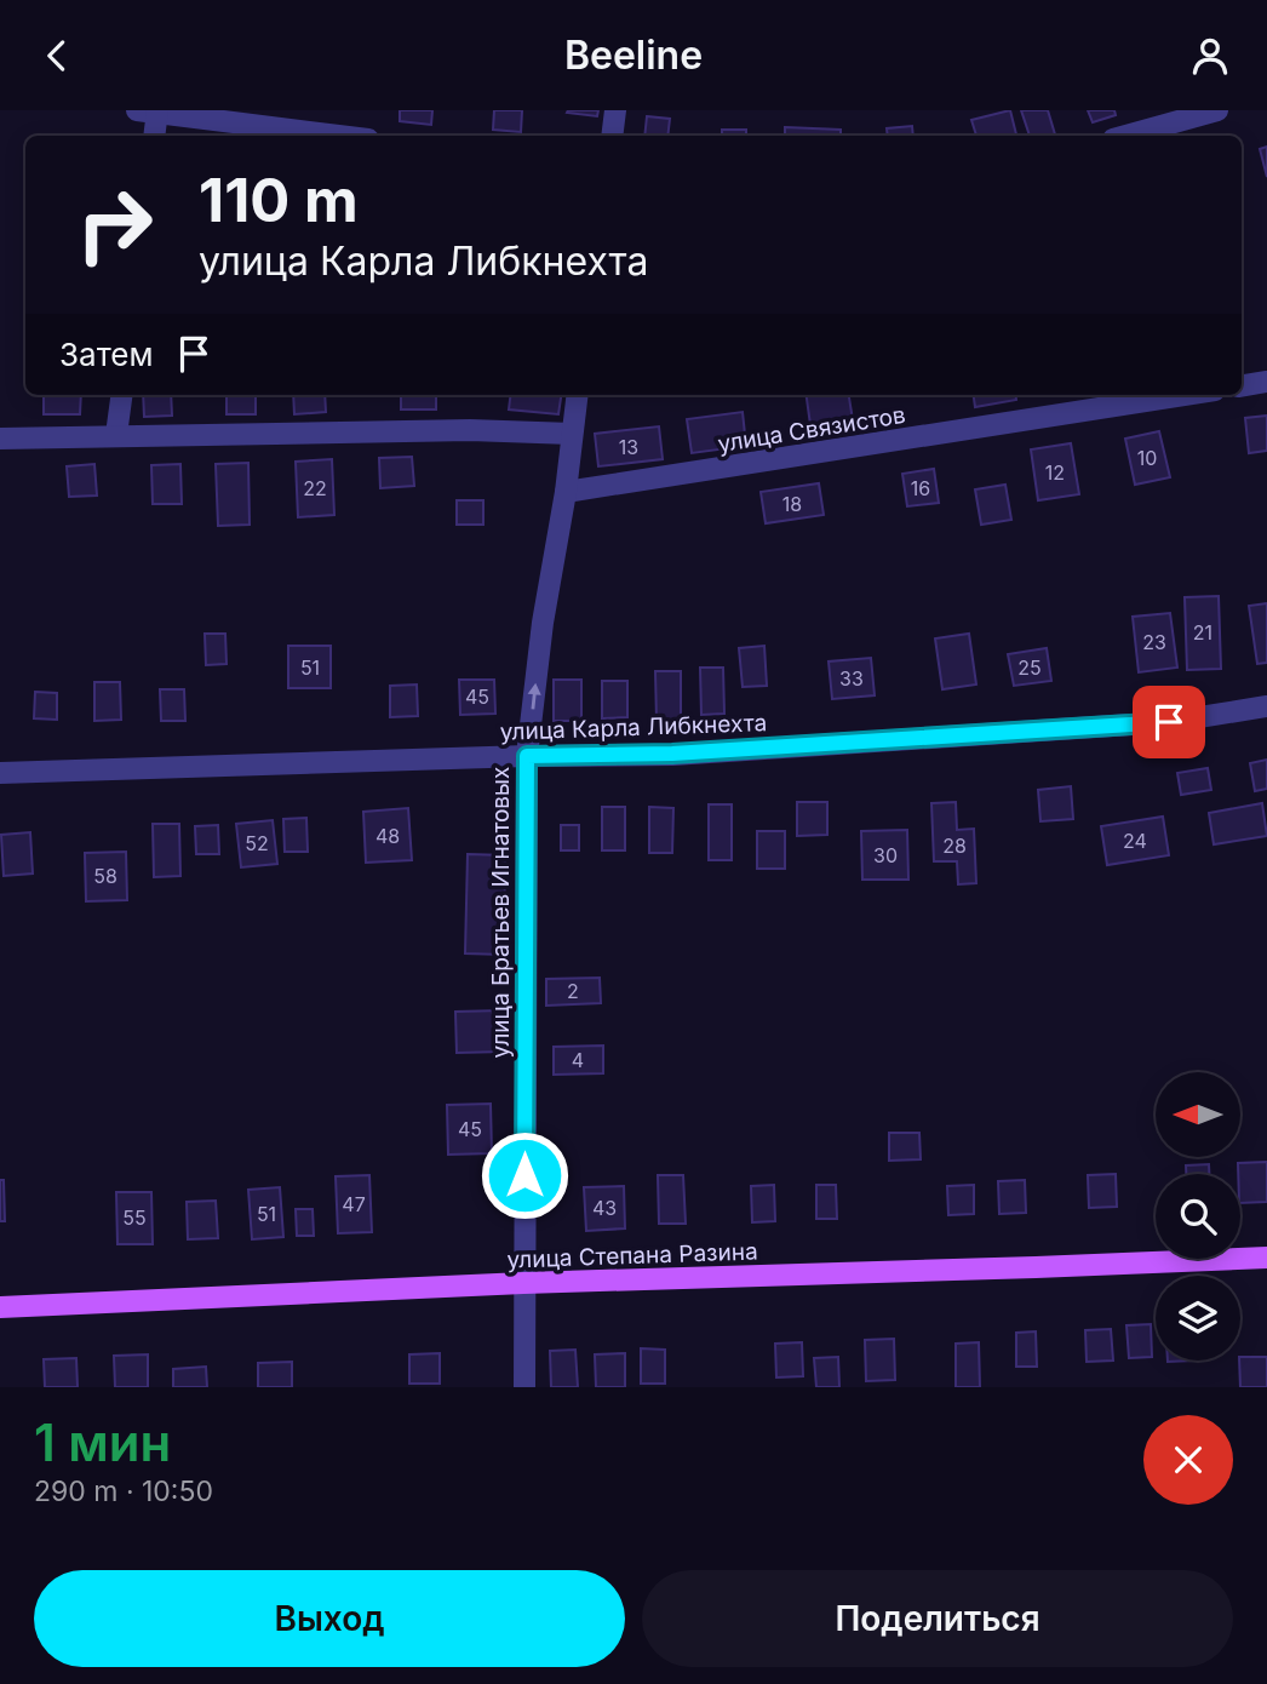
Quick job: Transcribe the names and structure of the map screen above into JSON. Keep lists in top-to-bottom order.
{
  "streets": {
    "main road": ["улица Степана Разина"],
    "street": ["улица Связистов", "улица Карла Либкнехта", "улица Братьев Игнатовых"]
  },
  "crossings": [
    ["улица Связистов", "улица Братьев Игнатовых"],
    ["улица Карла Либкнехта", "улица Братьев Игнатовых"],
    ["улица Братьев Игнатовых", "улица Степана Разина"]
  ],
  "house_numbers": [
    "13",
    "10",
    "12",
    "22",
    "16",
    "18",
    "21",
    "23",
    "51",
    "25",
    "33",
    "45",
    "48",
    "24",
    "52",
    "28",
    "30",
    "58",
    "2",
    "4",
    "45",
    "47",
    "43",
    "51",
    "55"
  ],
  "north": "left",
  "page": {
    "header": "Beeline",
    "turn": ["110 m", "улица Карла Либкнехта"],
    "then": "Затем",
    "heading": ["1 мин", "290 m · 10:50"],
    "buttons": ["Выход", "Поделиться"]
  }
}
